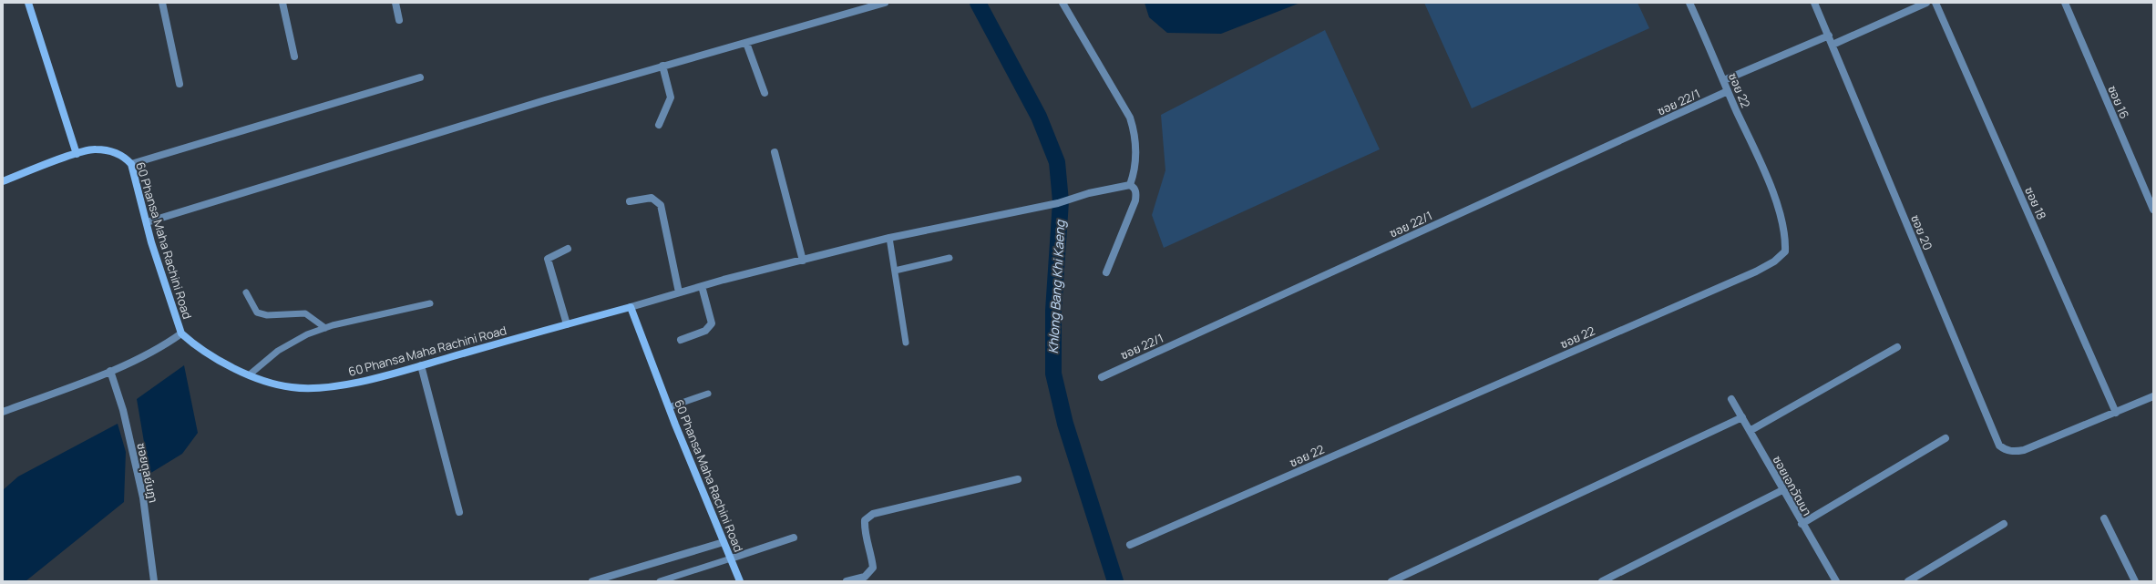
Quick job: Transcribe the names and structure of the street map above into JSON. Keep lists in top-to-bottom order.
{
  "streets": {
    "street": [
      "ซอย 22",
      "ซอย 22/1",
      "ซอย 16",
      "ซอย 18",
      "ซอย 20",
      "60 Phansa Maha Rachini Road",
      "ซอยตุลย์นฎา",
      "ซอยเอกวัฒนา"
    ]
  },
  "crossings": [
    ["ซอย 22", "ซอย 22/1"],
    ["ซอย 18", "ซอย 20"]
  ],
  "water": ["Khlong Bang Khi Kaeng"]
}
